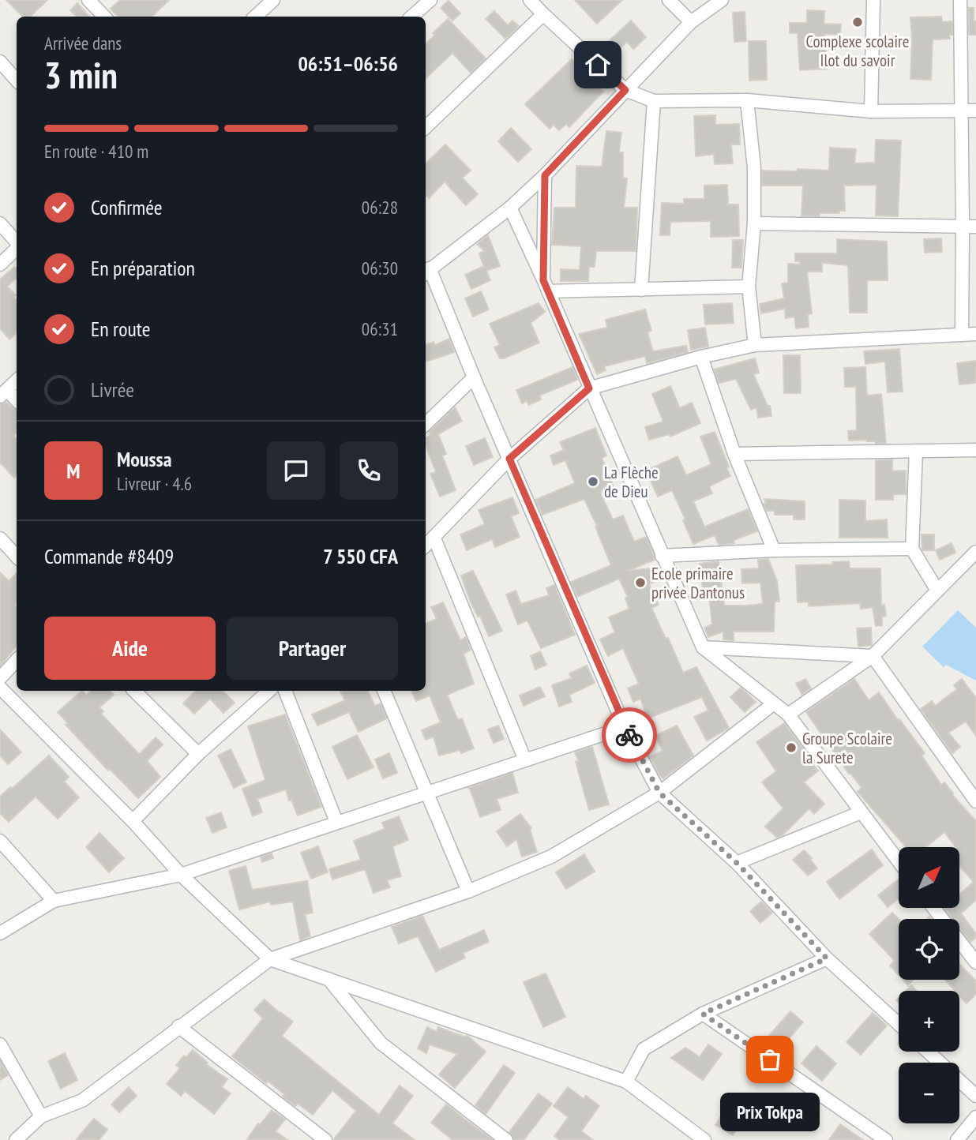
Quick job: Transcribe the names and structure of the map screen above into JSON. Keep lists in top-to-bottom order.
{
  "places": [
    "Complexe scolaire Ilot du savoir",
    "La Flèche de Dieu",
    "Ecole primaire privée Dantonus",
    "Groupe Scolaire la Surete",
    "Prix Tokpa"
  ],
  "north": "top right",
  "page": {
    "heading": ["3 min", "Arrivée dans", "06:51–06:56"],
    "panel": [
      "Moussa",
      "Livreur · 4.6",
      "Commande #8409",
      "7 550 CFA"
    ],
    "bar": "En route · 410 m",
    "list": [
      ["Confirmée", "06:28"],
      ["En préparation", "06:30"],
      ["En route", "06:31"],
      "Livrée"
    ],
    "round": "M",
    "buttons": ["Aide", "Partager"],
    "map_buttons": ["+", "−"],
    "bubble": "Prix Tokpa"
  }
}
